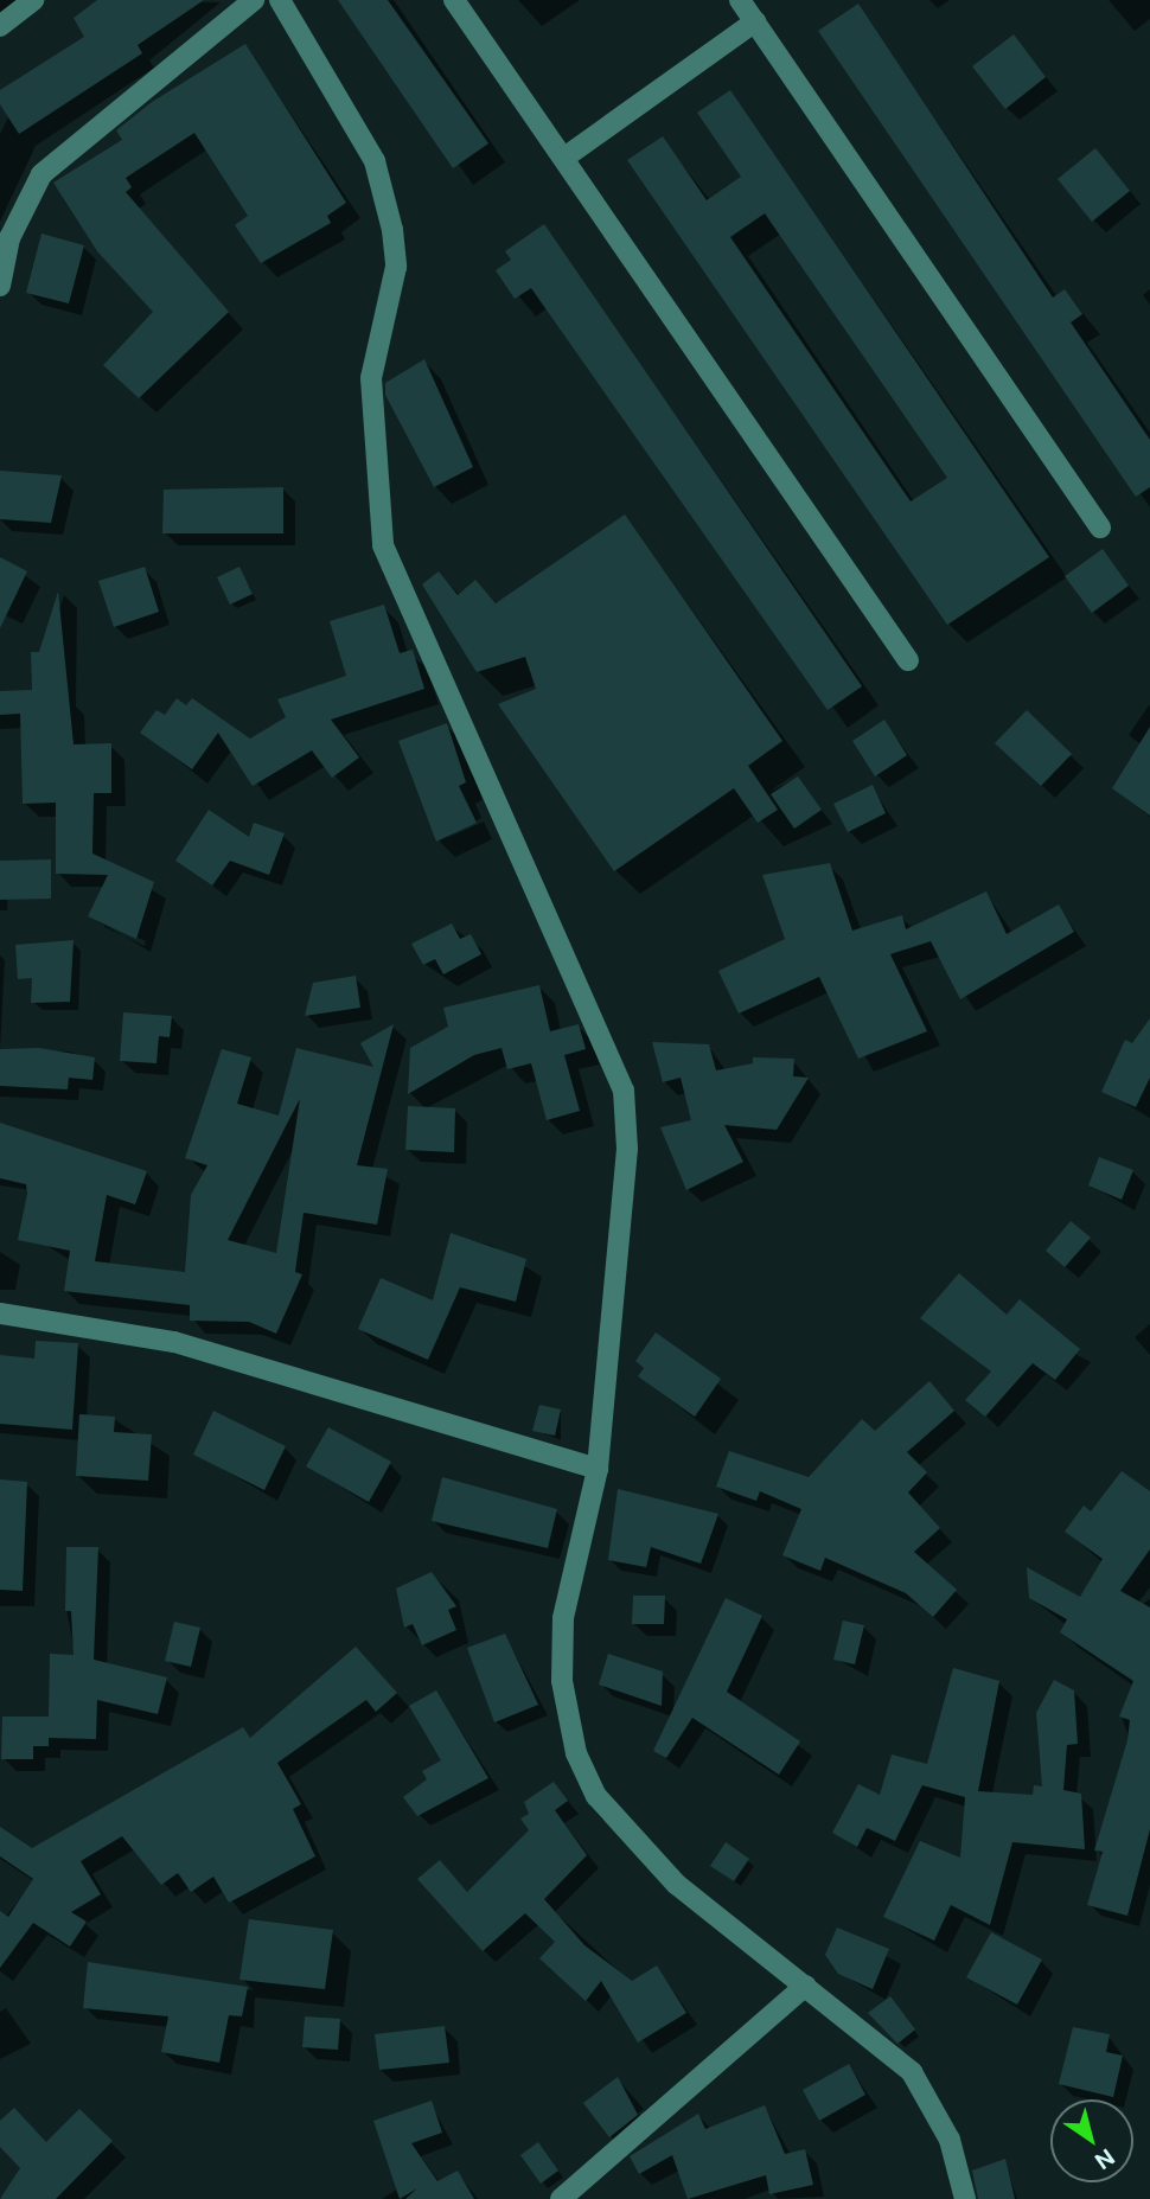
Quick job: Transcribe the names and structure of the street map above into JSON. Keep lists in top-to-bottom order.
{
  "north": "bottom right"
}
